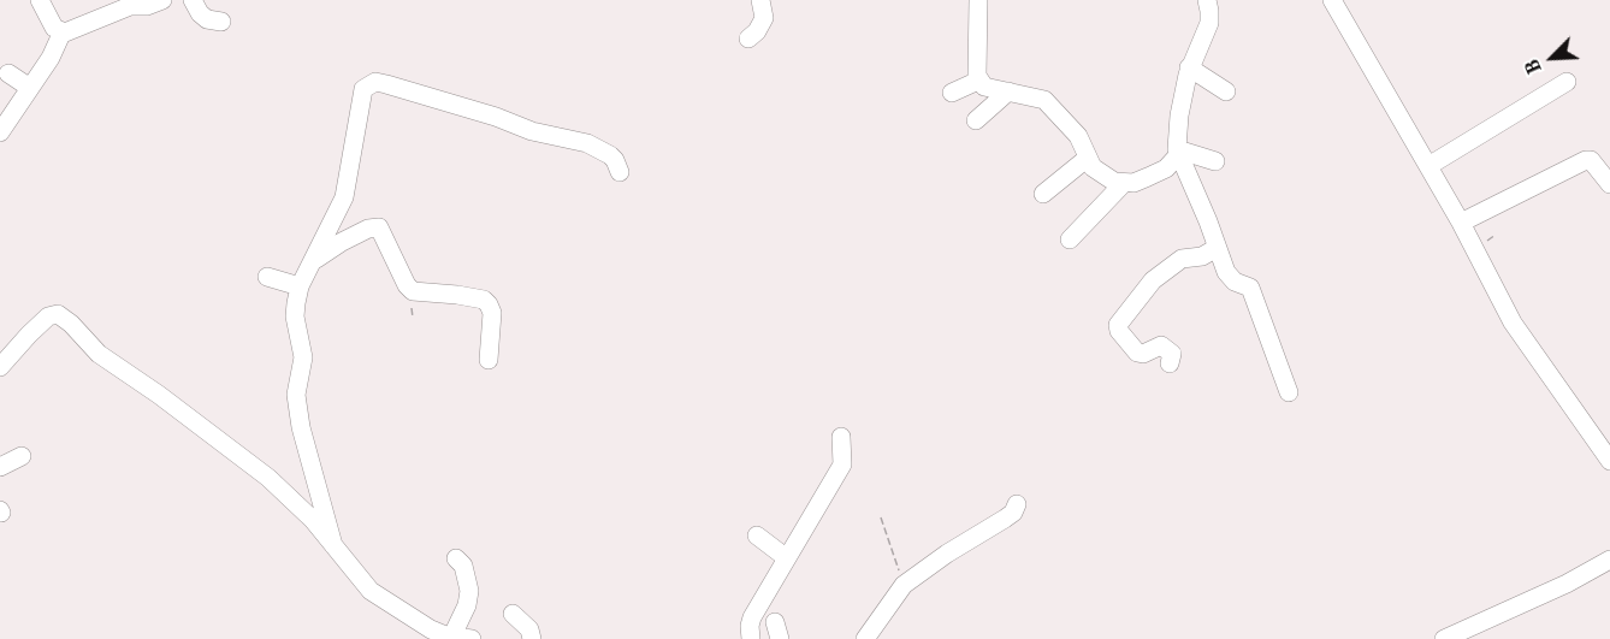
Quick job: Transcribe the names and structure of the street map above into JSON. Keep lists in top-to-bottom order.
{
  "north": "bottom left"
}
